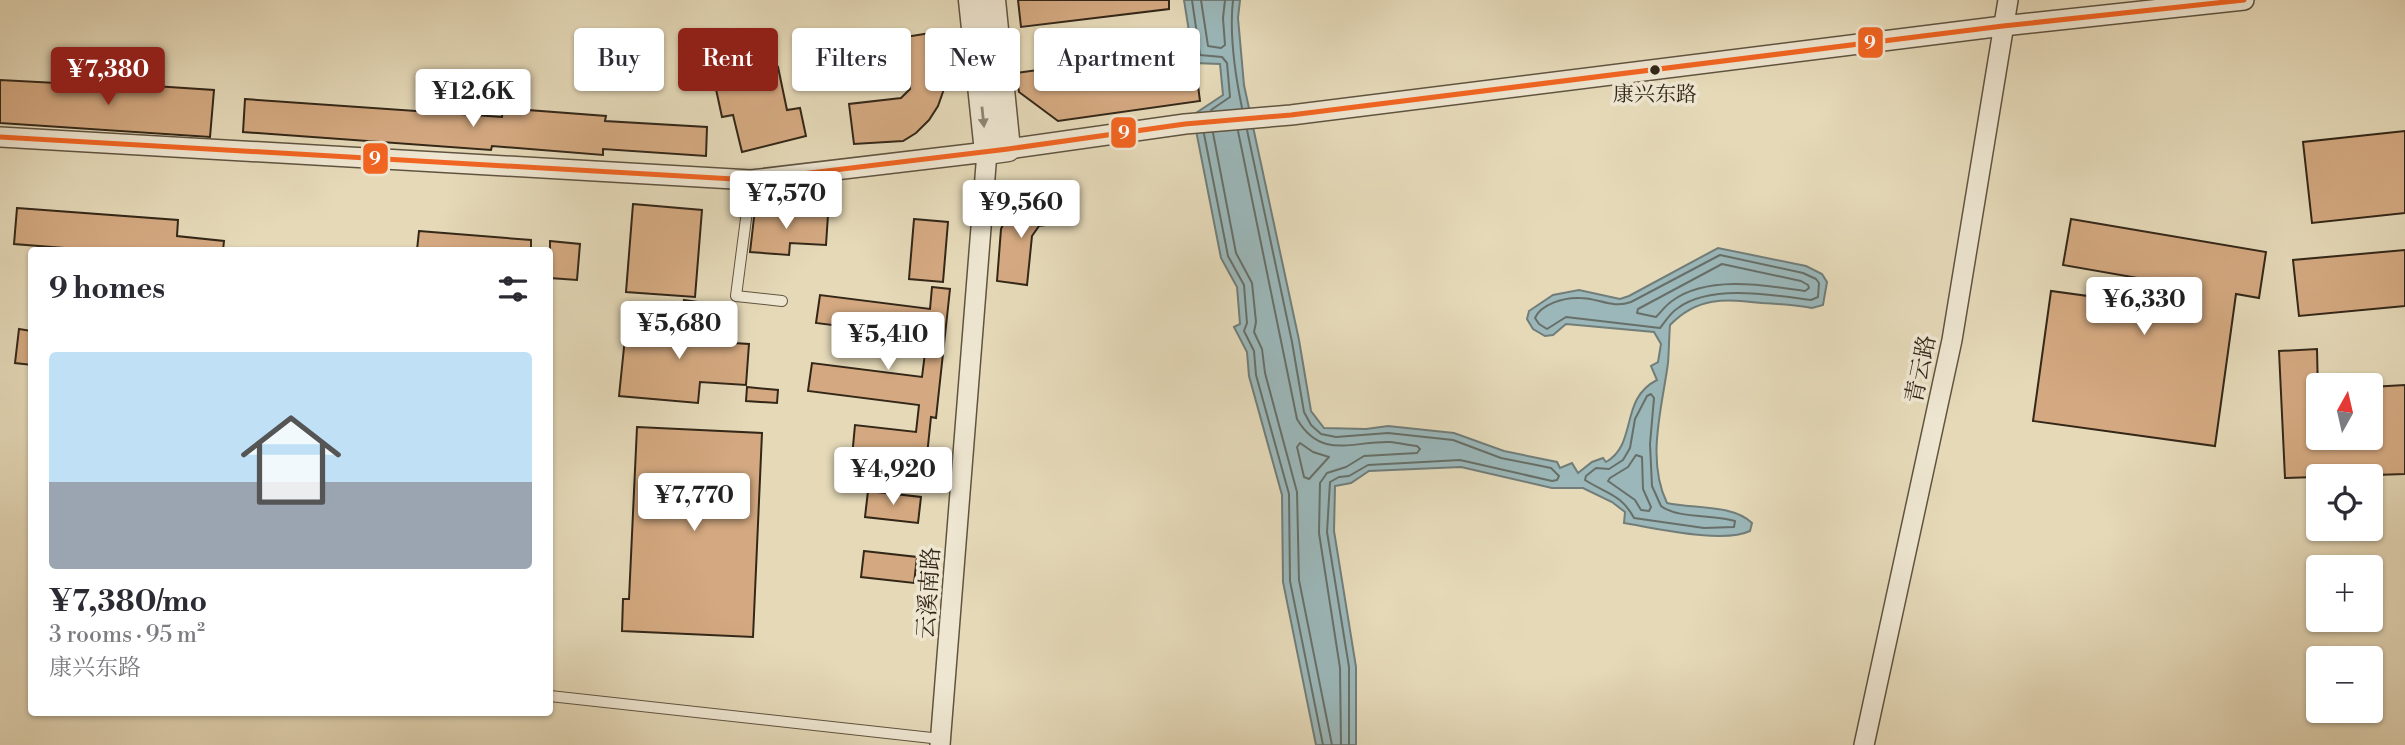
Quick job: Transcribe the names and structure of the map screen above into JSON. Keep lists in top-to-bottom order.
{
  "streets": {
    "street": ["青云路", "云溪南路"]
  },
  "places": ["康兴东路"],
  "lines": ["transit line 9"],
  "north": "top",
  "page": {
    "chip": [
      "Buy",
      "Rent",
      "Filters",
      "New",
      "Apartment"
    ],
    "price": [
      "¥7,380",
      "¥12.6K",
      "¥7,570",
      "¥9,560",
      "¥6,330",
      "¥5,680",
      "¥5,410",
      "¥4,920",
      "¥7,770"
    ],
    "heading": "9 homes",
    "list": [
      {
        "name": "¥7,380/mo",
        "note": "3 rooms · 95 m² · 康兴东路"
      }
    ],
    "map_buttons": ["+", "−"]
  }
}
